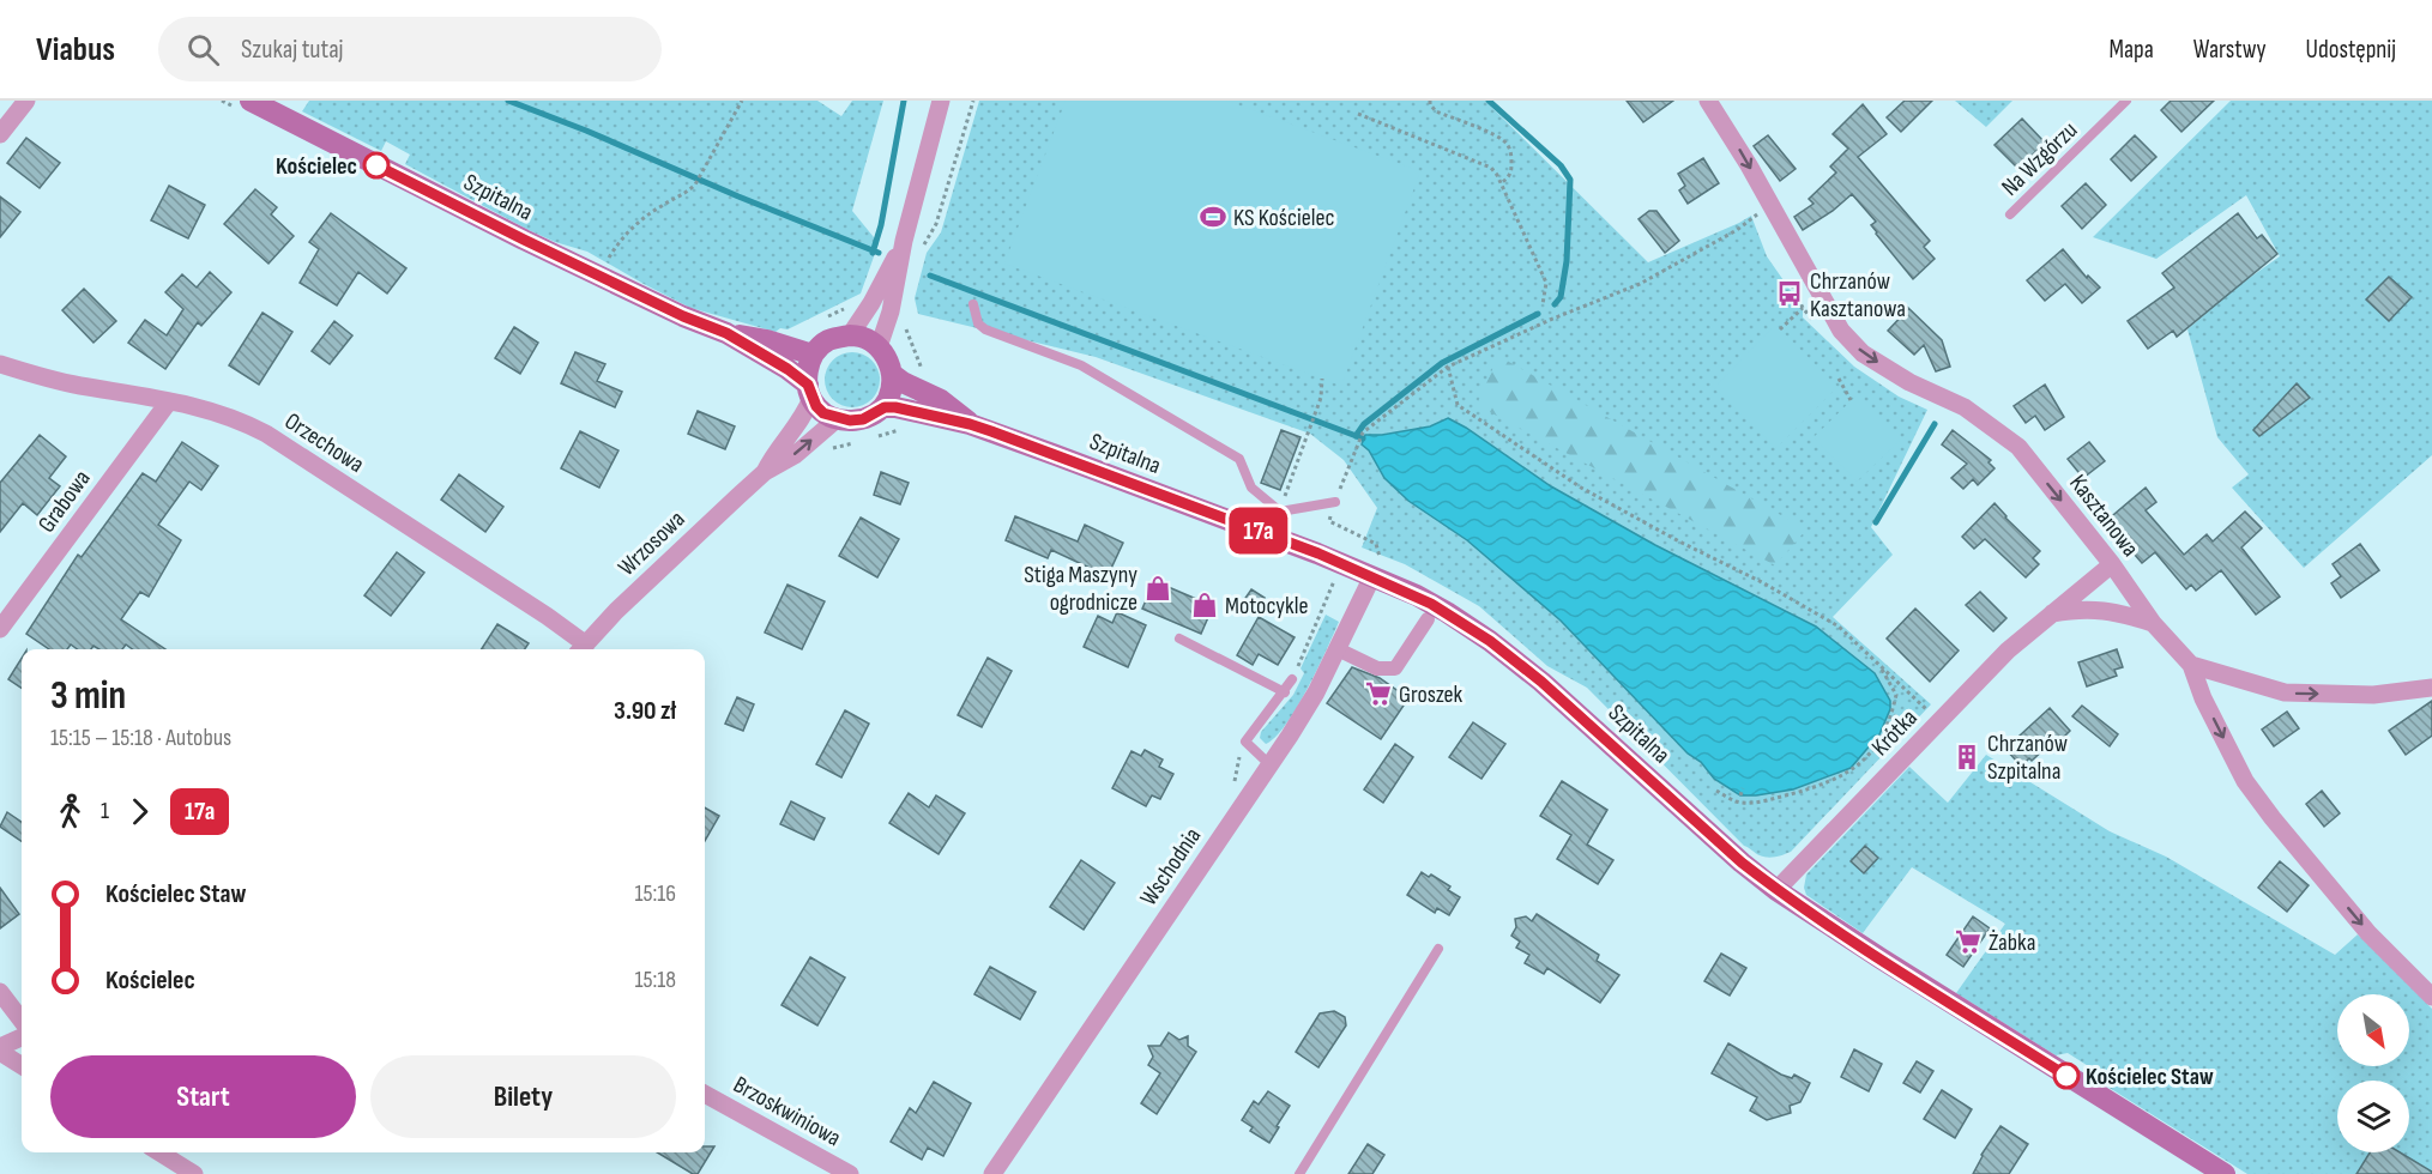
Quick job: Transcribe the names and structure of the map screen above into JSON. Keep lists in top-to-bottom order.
{
  "streets": {
    "main road": ["Szpitalna"],
    "street": [
      "Orzechowa",
      "Grabowa",
      "Kasztanowa",
      "Wrzosowa",
      "Krótka",
      "Wschodnia",
      "Brzoskwiniowa"
    ],
    "lane": ["Na Wzgórzu"]
  },
  "crossings": [
    ["Szpitalna", "Wrzosowa"],
    ["Szpitalna", "Krótka"],
    ["Szpitalna", "Wschodnia"],
    ["Orzechowa", "Grabowa"],
    ["Orzechowa", "Wrzosowa"],
    ["Kasztanowa", "Krótka"]
  ],
  "one_way": ["Kasztanowa"],
  "places": {
    "other": ["Kościelec", "Kościelec Staw"],
    "sports": ["KS Kościelec"],
    "bus stop": ["Chrzanów Kasztanowa"],
    "shop": ["Stiga Maszyny ogrodnicze", "Motocykle"],
    "supermarket": ["Groszek", "Żabka"],
    "building": ["Chrzanów Szpitalna"]
  },
  "lines": ["bus line 17a"],
  "north": "bottom right",
  "page": {
    "header": "Viabus",
    "search": "Szukaj tutaj",
    "nav": ["Mapa", "Warstwy", "Udostępnij"],
    "on_map": "17a",
    "heading": ["3 min", "15:15 – 15:18 · Autobus", "3.90 zł"],
    "legs": ["1", "17a"],
    "list": [
      {
        "name": "Kościelec Staw",
        "value": "15:16"
      },
      {
        "name": "Kościelec",
        "value": "15:18"
      }
    ],
    "buttons": ["Start", "Bilety"]
  }
}
